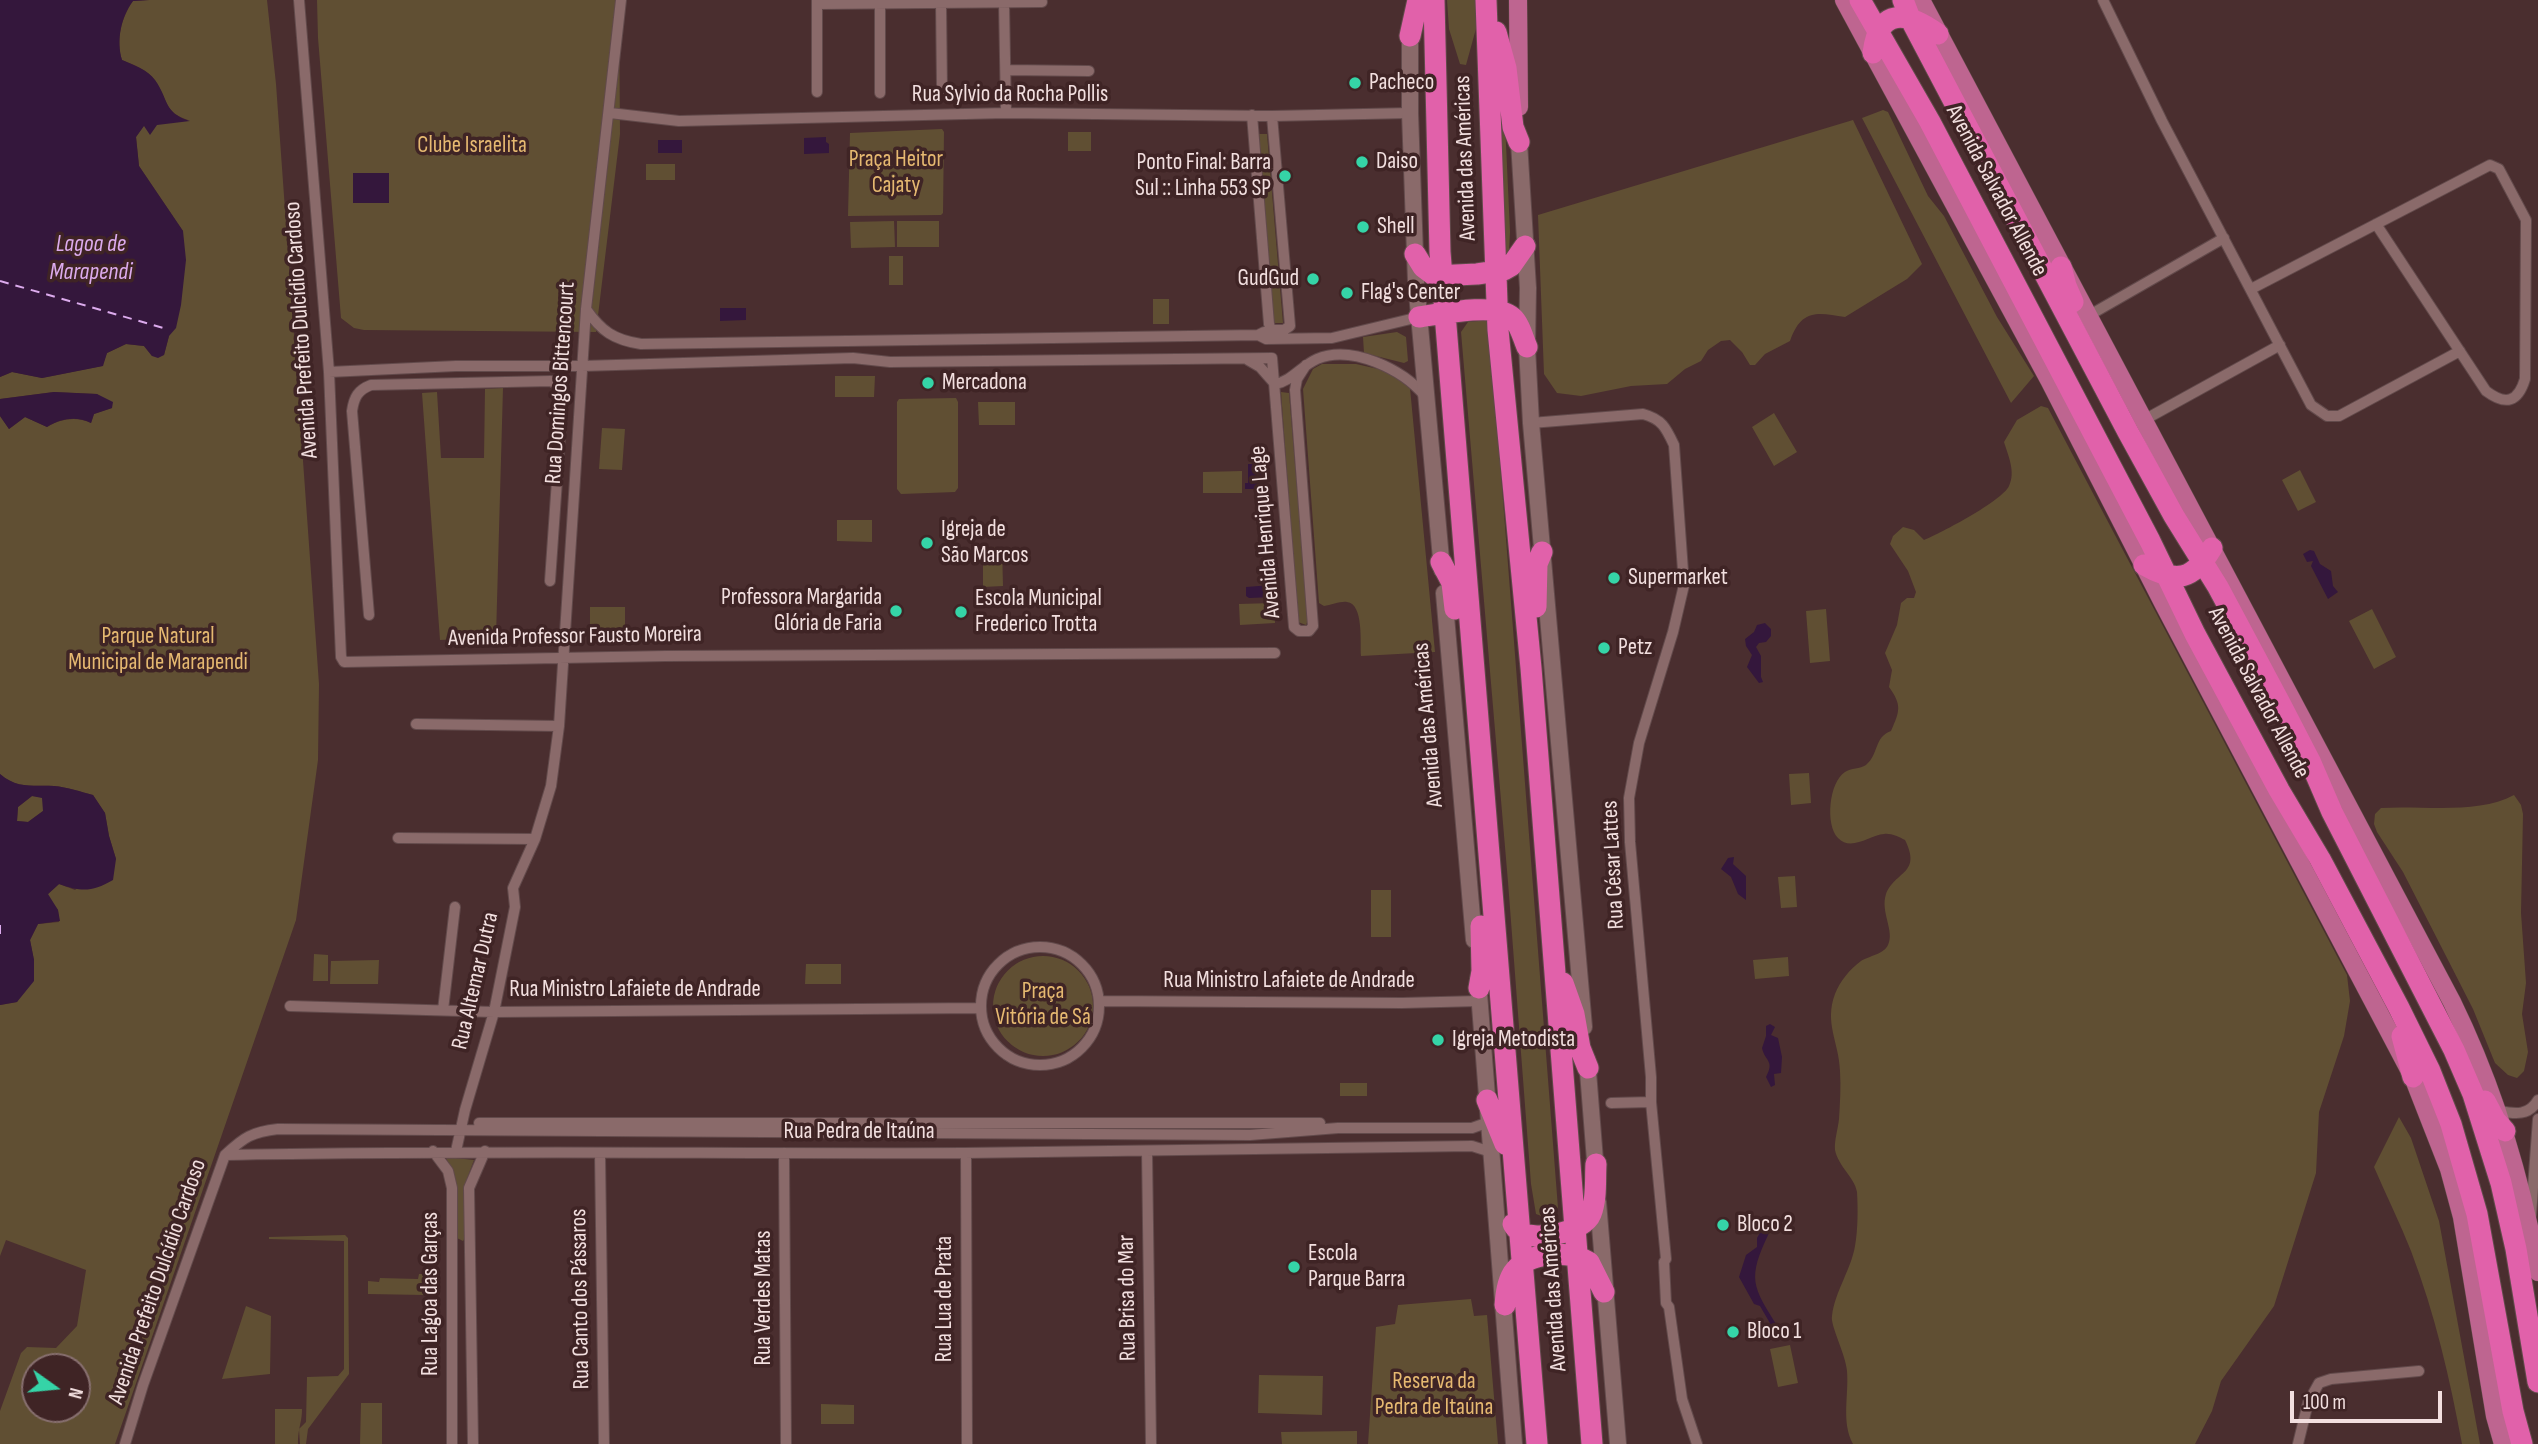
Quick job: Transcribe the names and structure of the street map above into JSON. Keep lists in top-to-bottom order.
{
  "streets": {
    "highway": ["Avenida das Américas", "Avenida Salvador Allende"],
    "street": [
      "Rua Sylvio da Rocha Pollis",
      "Avenida Prefeito Dulcídio Cardoso",
      "Rua Domingos Bittencourt",
      "Avenida Henrique Lage",
      "Avenida Professor Fausto Moreira",
      "Rua César Lattes",
      "Rua Altemar Dutra",
      "Rua Ministro Lafaiete de Andrade",
      "Rua Pedra de Itaúna",
      "Rua Lagoa das Garças",
      "Rua Verdes Matas",
      "Rua Brisa do Mar",
      "Rua Canto dos Pássaros",
      "Rua Lua de Prata"
    ]
  },
  "crossings": [
    ["Rua Sylvio da Rocha Pollis", "Avenida das Américas"],
    ["Rua Sylvio da Rocha Pollis", "Rua Domingos Bittencourt"],
    ["Avenida das Américas", "Rua Ministro Lafaiete de Andrade"],
    ["Avenida das Américas", "Rua Pedra de Itaúna"],
    ["Avenida Prefeito Dulcídio Cardoso", "Avenida Professor Fausto Moreira"],
    ["Avenida Prefeito Dulcídio Cardoso", "Rua Pedra de Itaúna"],
    ["Rua Domingos Bittencourt", "Avenida Professor Fausto Moreira"],
    ["Rua Domingos Bittencourt", "Rua Altemar Dutra"],
    ["Avenida Professor Fausto Moreira", "Rua Altemar Dutra"],
    ["Rua Altemar Dutra", "Rua Ministro Lafaiete de Andrade"],
    ["Rua Altemar Dutra", "Rua Pedra de Itaúna"],
    ["Rua Pedra de Itaúna", "Rua Lagoa das Garças"],
    ["Rua Pedra de Itaúna", "Rua Verdes Matas"],
    ["Rua Pedra de Itaúna", "Rua Brisa do Mar"],
    ["Rua Pedra de Itaúna", "Rua Canto dos Pássaros"],
    ["Rua Pedra de Itaúna", "Rua Lua de Prata"]
  ],
  "water": ["Lagoa de Marapendi"],
  "parks": [
    "Clube Israelita",
    "Praça Heitor Cajaty",
    "Parque Natural Municipal de Marapendi",
    "Praça Vitória de Sá",
    "Reserva da Pedra de Itaúna"
  ],
  "places": [
    "Pacheco",
    "Daiso",
    "Ponto Final: Barra Sul :: Linha 553 SP",
    "Shell",
    "GudGud",
    "Flag's Center",
    "Mercadona",
    "Igreja de São Marcos",
    "Supermarket",
    "Professora Margarida Glória de Faria",
    "Escola Municipal Frederico Trotta",
    "Petz",
    "Igreja Metodista",
    "Bloco 2",
    "Escola Parque Barra",
    "Bloco 1"
  ],
  "scale_bar": "100 m",
  "north": "right"
}
